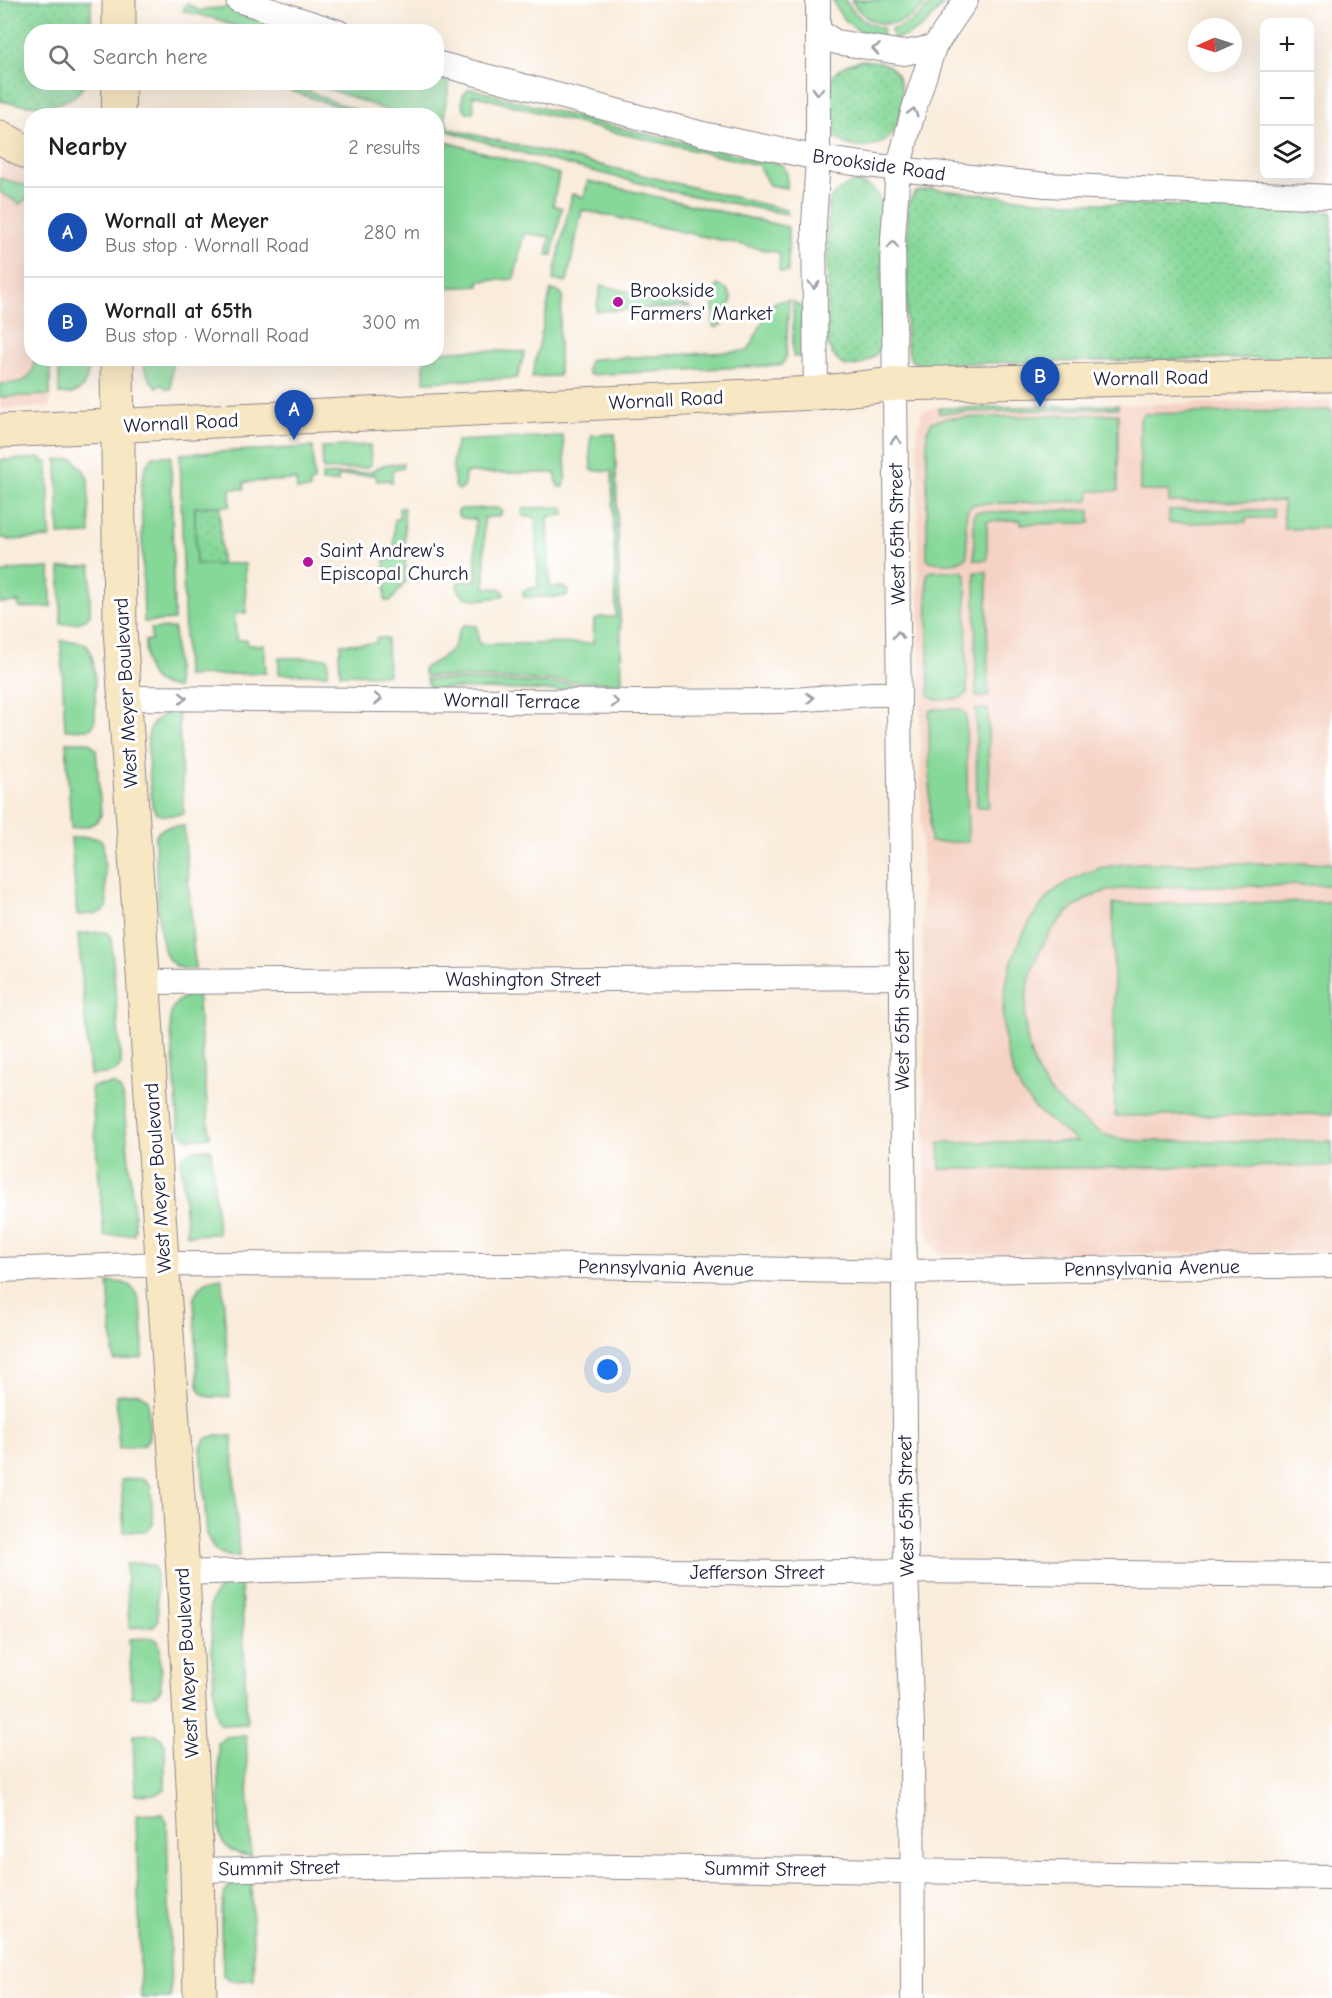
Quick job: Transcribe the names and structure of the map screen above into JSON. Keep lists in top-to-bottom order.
{
  "streets": {
    "main road": ["Wornall Road", "West Meyer Boulevard"],
    "street": [
      "Brookside Road",
      "West 65th Street",
      "Wornall Terrace",
      "Washington Street",
      "Pennsylvania Avenue",
      "Jefferson Street",
      "Summit Street"
    ]
  },
  "crossings": [
    ["Brookside Road", "West 65th Street"],
    ["Wornall Road", "West 65th Street"],
    ["Wornall Road", "West Meyer Boulevard"],
    ["West 65th Street", "Wornall Terrace"],
    ["West 65th Street", "Washington Street"],
    ["West 65th Street", "Pennsylvania Avenue"],
    ["West 65th Street", "Jefferson Street"],
    ["West 65th Street", "Summit Street"],
    ["West Meyer Boulevard", "Wornall Terrace"],
    ["West Meyer Boulevard", "Washington Street"],
    ["West Meyer Boulevard", "Pennsylvania Avenue"],
    ["West Meyer Boulevard", "Jefferson Street"],
    ["West Meyer Boulevard", "Summit Street"]
  ],
  "one_way": ["Wornall Terrace"],
  "places": ["Brookside Farmers' Market", "Saint Andrew's Episcopal Church"],
  "north": "left",
  "page": {
    "map_buttons": ["+", "−"],
    "search": "Search here",
    "heading": ["Nearby", "2 results"],
    "list": [
      {
        "mark": "A",
        "name": "Wornall at Meyer",
        "note": "Bus stop · Wornall Road",
        "value": "280 m"
      },
      {
        "mark": "B",
        "name": "Wornall at 65th",
        "note": "Bus stop · Wornall Road",
        "value": "300 m"
      }
    ],
    "pins": ["B", "A"]
  }
}
